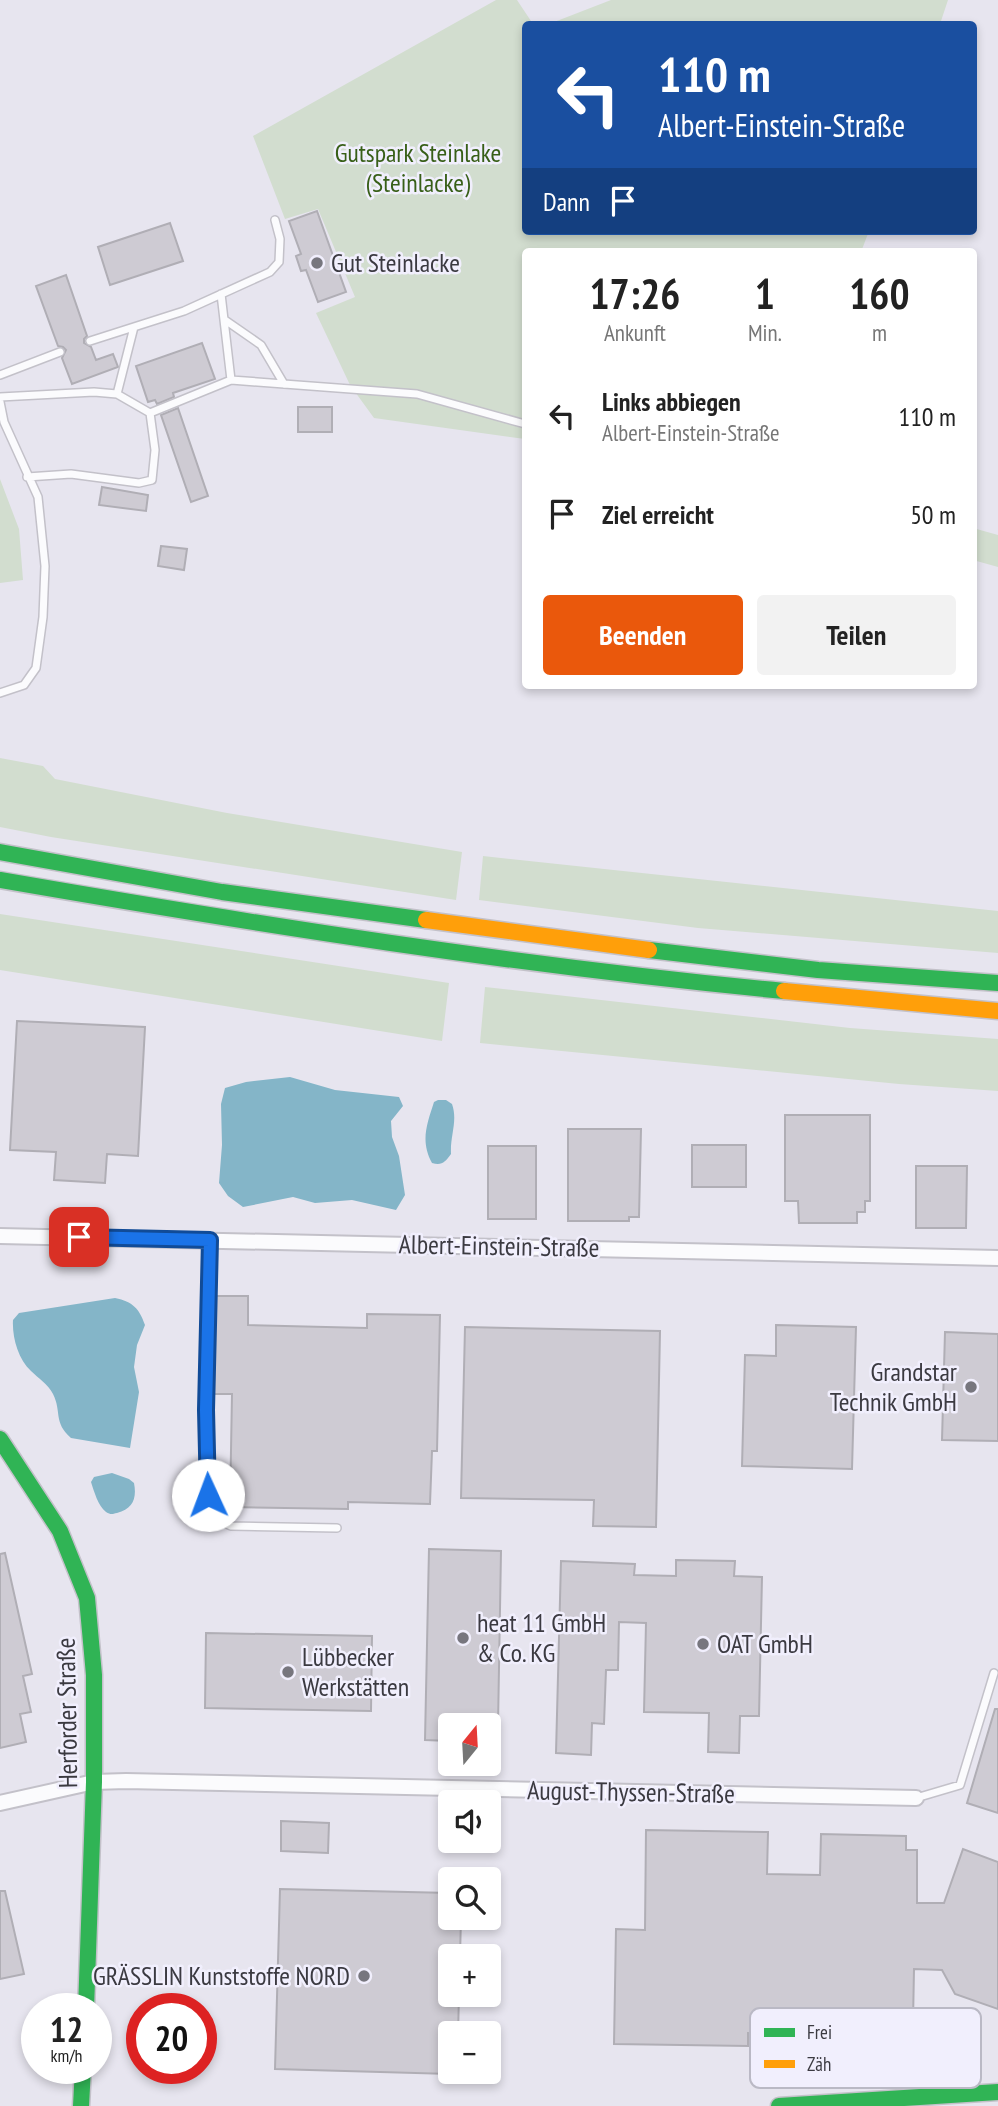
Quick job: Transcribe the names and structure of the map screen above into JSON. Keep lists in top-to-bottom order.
{
  "streets": {
    "main road": ["Herforder Straße"],
    "street": ["Albert-Einstein-Straße", "August-Thyssen-Straße"]
  },
  "crossings": [
    ["Herforder Straße", "August-Thyssen-Straße"]
  ],
  "parks": ["Gutspark Steinlake (Steinlacke)"],
  "places": [
    "Gut Steinlacke",
    "Grandstar Technik GmbH",
    "heat 11 GmbH & Co. KG",
    "OAT GmbH",
    "Lübbecker Werkstätten",
    "GRÄSSLIN Kunststoffe NORD"
  ],
  "legend": ["Frei", "Zäh"],
  "north": "top",
  "page": {
    "turn": ["110 m", "Albert-Einstein-Straße"],
    "then": "Dann",
    "eta": [
      "17:26",
      "Ankunft",
      "1",
      "Min.",
      "160",
      "m"
    ],
    "list": [
      {
        "name": "Links abbiegen",
        "note": "Albert-Einstein-Straße",
        "value": "110 m"
      },
      {
        "name": "Ziel erreicht",
        "value": "50 m"
      }
    ],
    "buttons": ["Beenden", "Teilen"],
    "map_buttons": ["+", "−"],
    "speed": "12 km/h",
    "limit": "20"
  }
}
